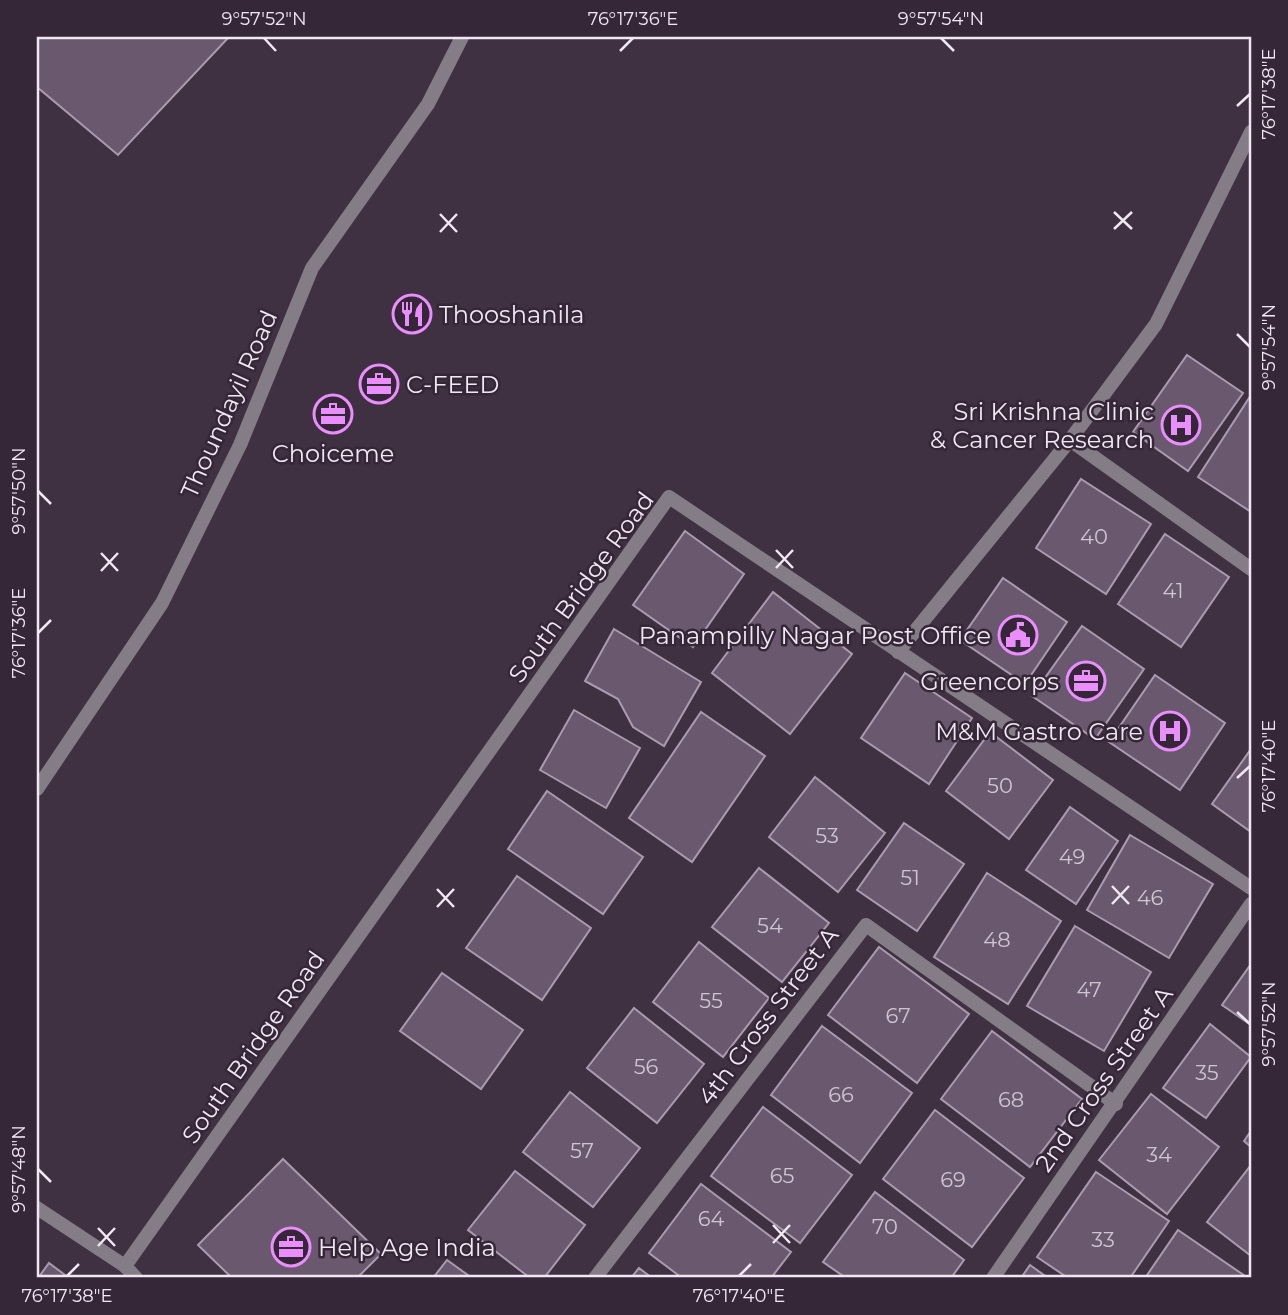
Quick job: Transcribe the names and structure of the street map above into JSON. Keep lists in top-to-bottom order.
{
  "streets": {
    "street": [
      "Thoundayil Road",
      "South Bridge Road",
      "4th Cross Street A",
      "2nd Cross Street A"
    ]
  },
  "crossings": [
    ["4th Cross Street A", "2nd Cross Street A"]
  ],
  "places": {
    "restaurant": ["Thooshanila"],
    "office": [
      "C-FEED",
      "Choiceme",
      "Greencorps",
      "Help Age India"
    ],
    "hospital": ["Sri Krishna Clinic & Cancer Research", "M&M Gastro Care"],
    "public building": ["Panampilly Nagar Post Office"]
  },
  "house_numbers": [
    "40",
    "41",
    "50",
    "53",
    "49",
    "51",
    "46",
    "54",
    "48",
    "47",
    "55",
    "67",
    "56",
    "35",
    "66",
    "68",
    "57",
    "34",
    "65",
    "69",
    "64",
    "70",
    "33"
  ],
  "coordinates": [
    "9°57'52\"N",
    "76°17'36\"E",
    "9°57'54\"N",
    "76°17'38\"E",
    "9°57'50\"N",
    "76°17'40\"E",
    "9°57'48\"N"
  ]
}
